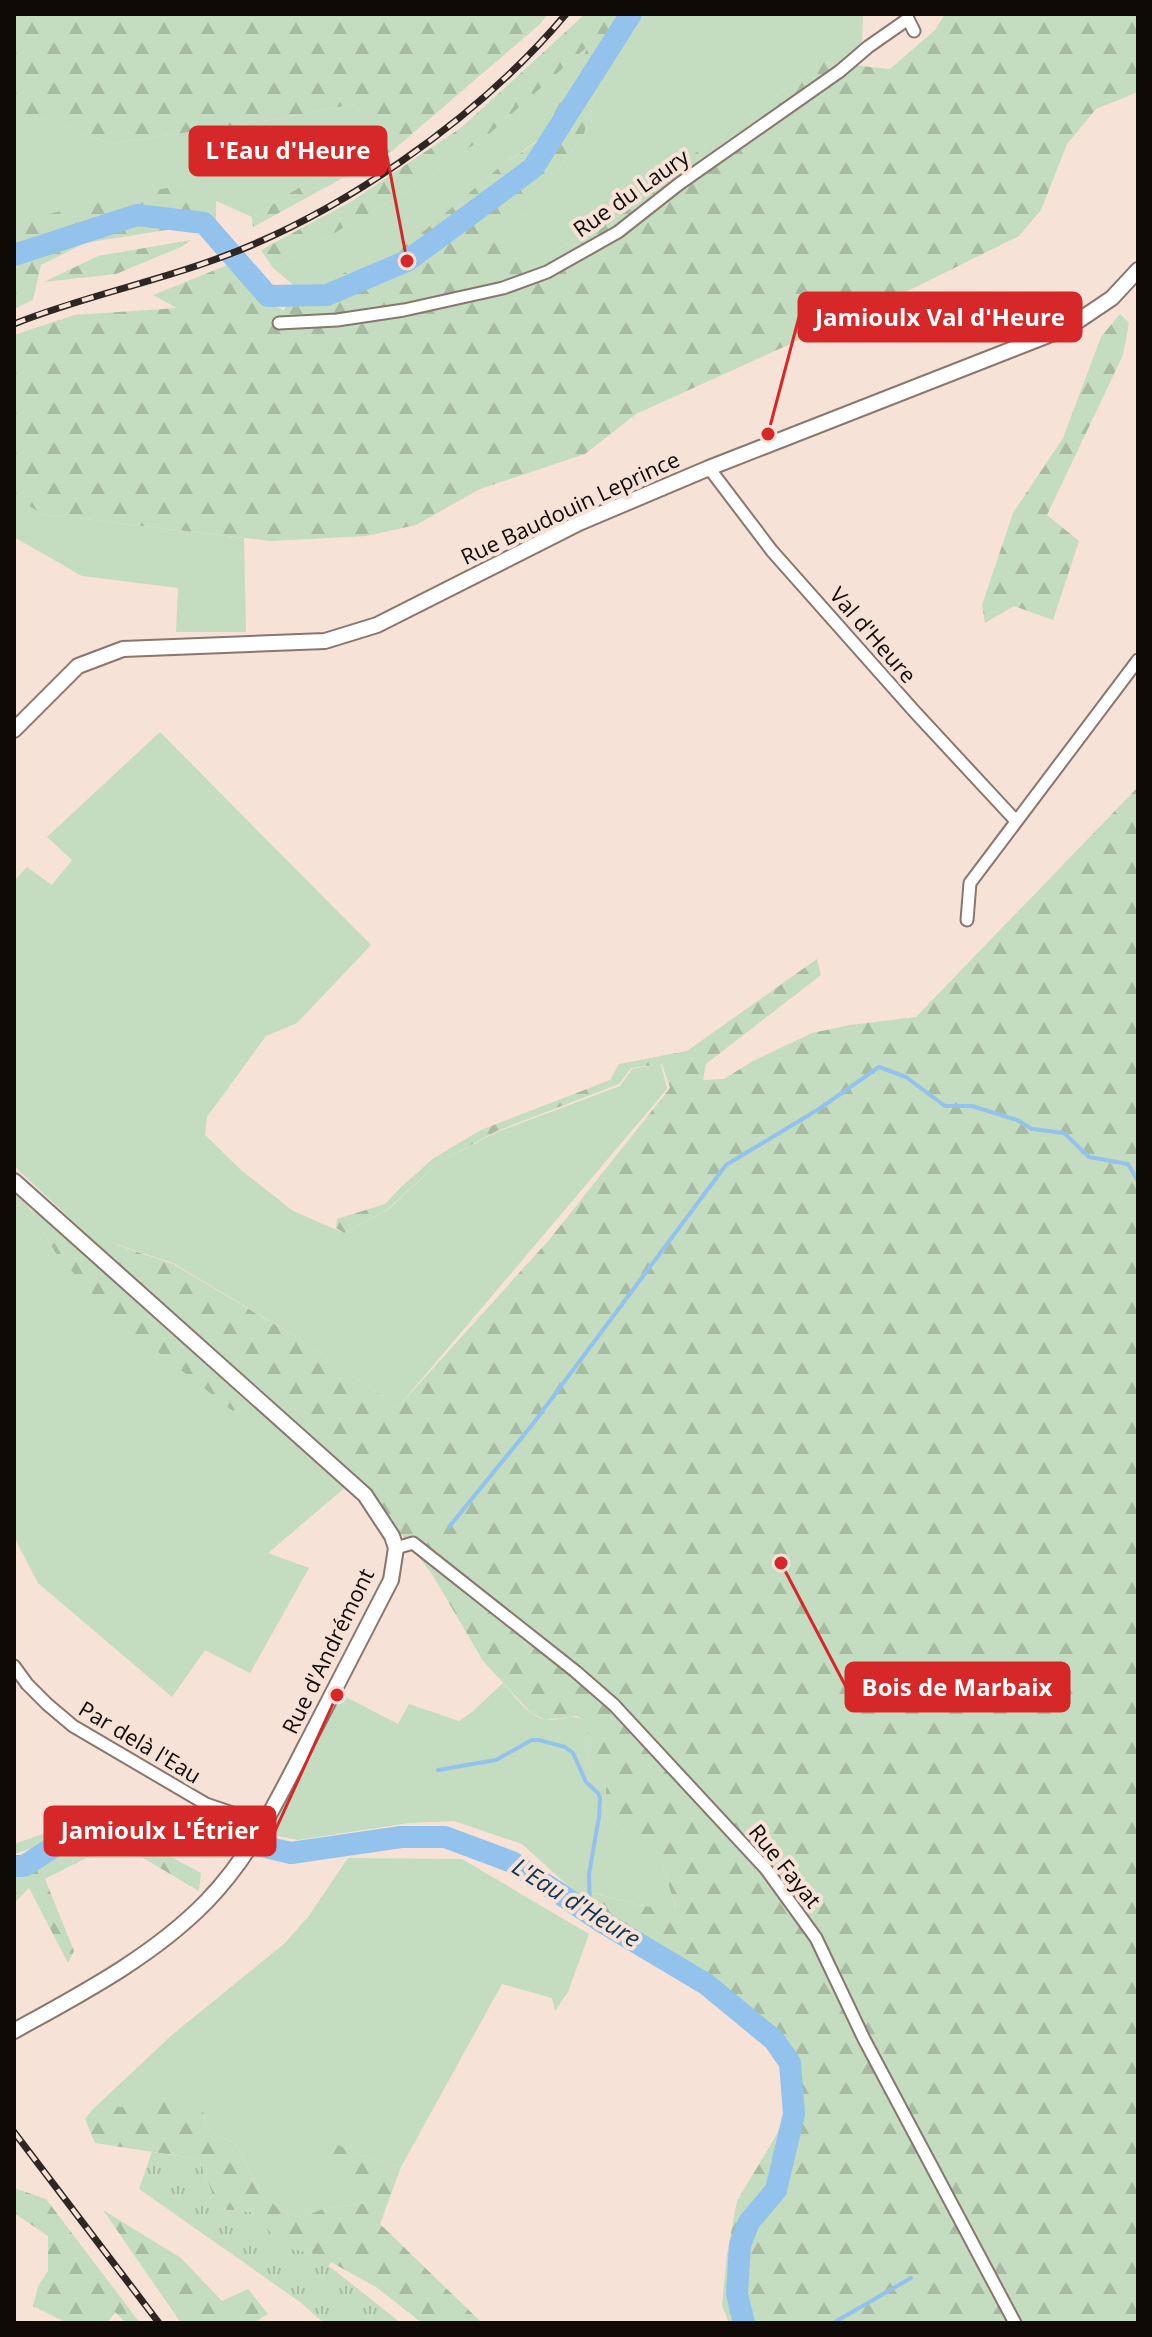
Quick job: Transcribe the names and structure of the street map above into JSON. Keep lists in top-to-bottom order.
{
  "streets": {
    "street": [
      "Rue du Laury",
      "Rue Baudouin Leprince",
      "Val d'Heure",
      "Rue d'Andrémont",
      "Par delà l'Eau",
      "Rue Fayat"
    ]
  },
  "crossings": [
    ["Rue Baudouin Leprince", "Val d'Heure"],
    ["Rue d'Andrémont", "Par delà l'Eau"],
    ["Rue d'Andrémont", "Rue Fayat"]
  ],
  "water": ["L'Eau d'Heure"],
  "places": [
    "L'Eau d'Heure",
    "Jamioulx Val d'Heure",
    "Bois de Marbaix",
    "Jamioulx L'Étrier"
  ]
}
